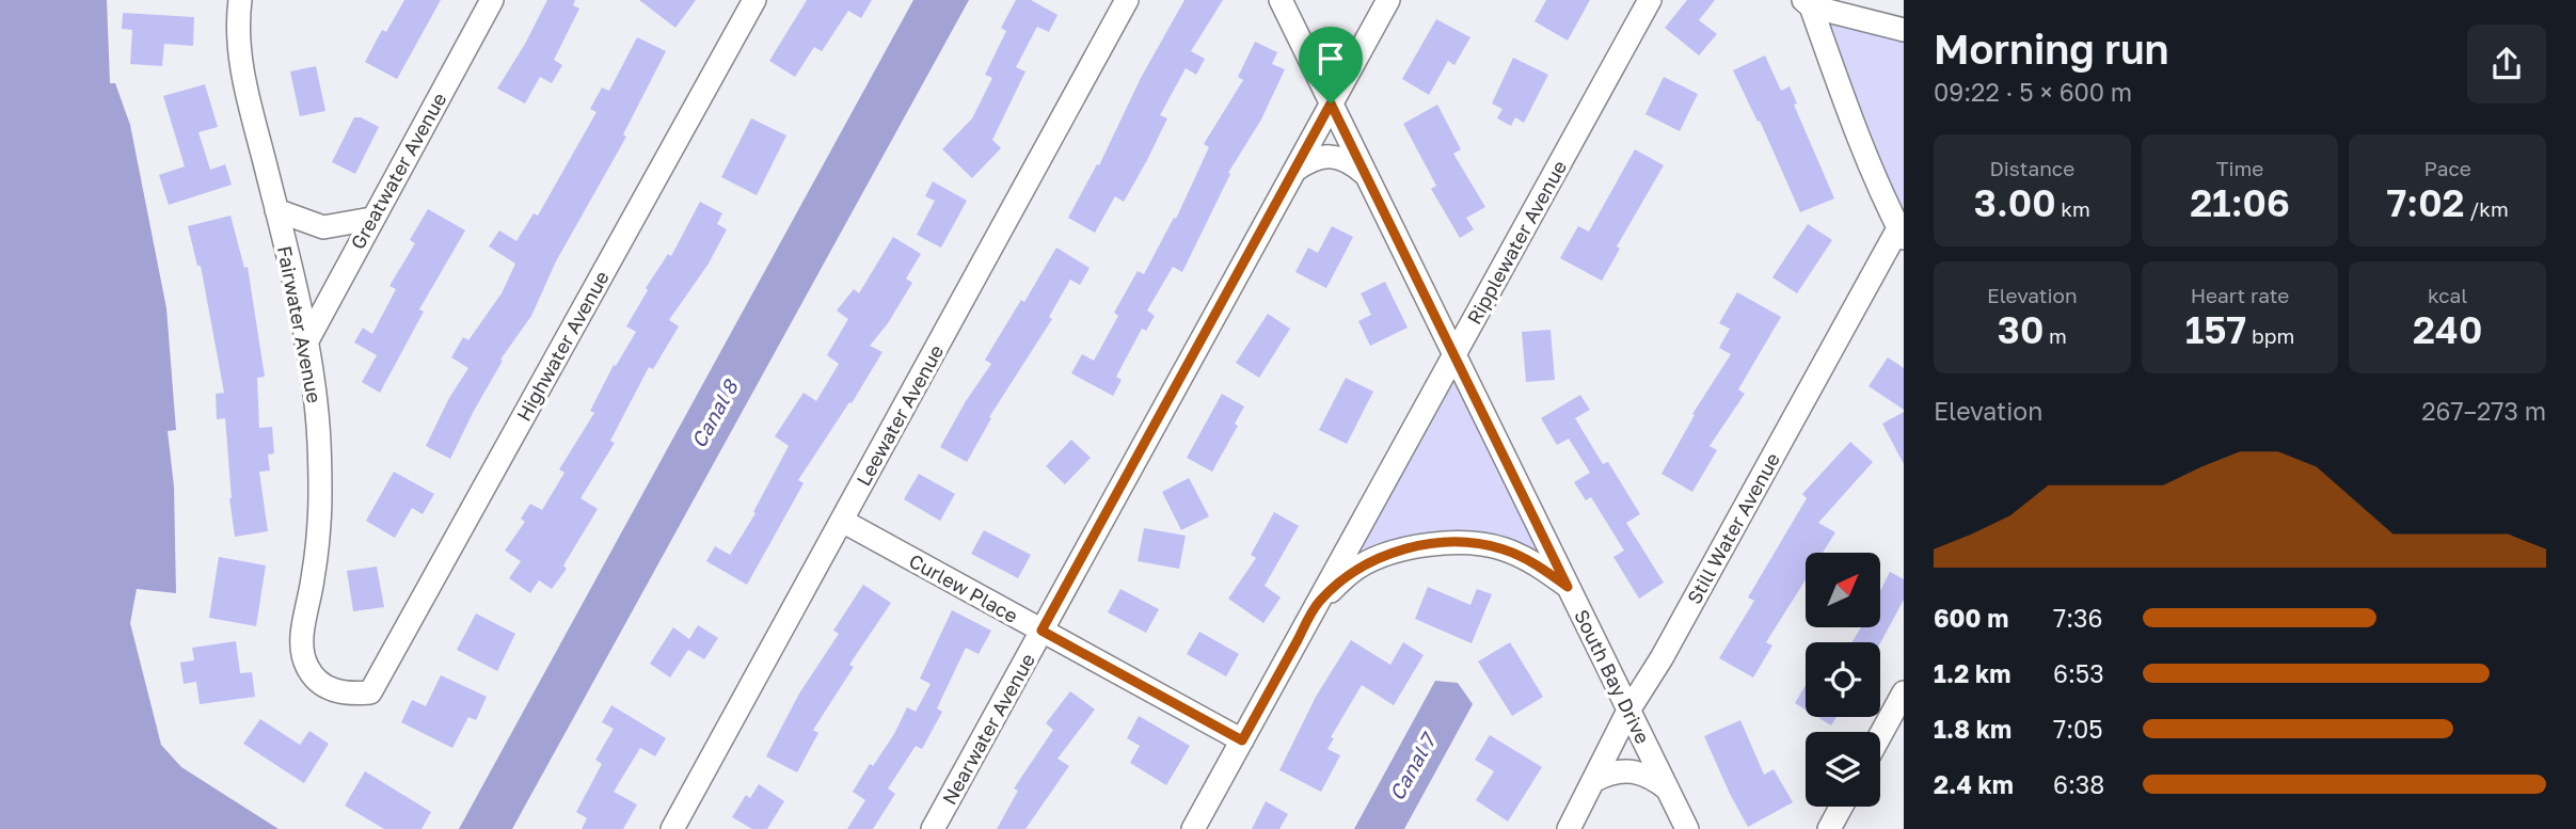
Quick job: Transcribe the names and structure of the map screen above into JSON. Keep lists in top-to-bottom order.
{
  "streets": {
    "street": [
      "Greatwater Avenue",
      "Ripplewater Avenue",
      "Fairwater Avenue",
      "Highwater Avenue",
      "Leewater Avenue",
      "Still Water Avenue",
      "Curlew Place",
      "South Bay Drive",
      "Nearwater Avenue"
    ]
  },
  "crossings": [
    ["Greatwater Avenue", "Fairwater Avenue"],
    ["Ripplewater Avenue", "Curlew Place"],
    ["Ripplewater Avenue", "South Bay Drive"],
    ["Fairwater Avenue", "Highwater Avenue"],
    ["Leewater Avenue", "Curlew Place"],
    ["Still Water Avenue", "South Bay Drive"],
    ["Curlew Place", "Nearwater Avenue"],
    ["South Bay Drive", "Nearwater Avenue"]
  ],
  "water": ["Canal 8", "Canal 7"],
  "north": "top right",
  "page": {
    "heading": ["Morning run", "09:22 · 5 × 600 m"],
    "stats": [
      ["Distance", "3.00 km"],
      ["Time", "21:06"],
      ["Pace", "7:02 /km"],
      ["Elevation", "30 m"],
      ["Heart rate", "157 bpm"],
      ["kcal", "240"]
    ],
    "chart": ["Elevation", "267–273 m"],
    "list": [
      {
        "name": "600 m",
        "note": "7:36"
      },
      {
        "name": "1.2 km",
        "note": "6:53"
      },
      {
        "name": "1.8 km",
        "note": "7:05"
      },
      {
        "name": "2.4 km",
        "note": "6:38"
      }
    ]
  }
}
